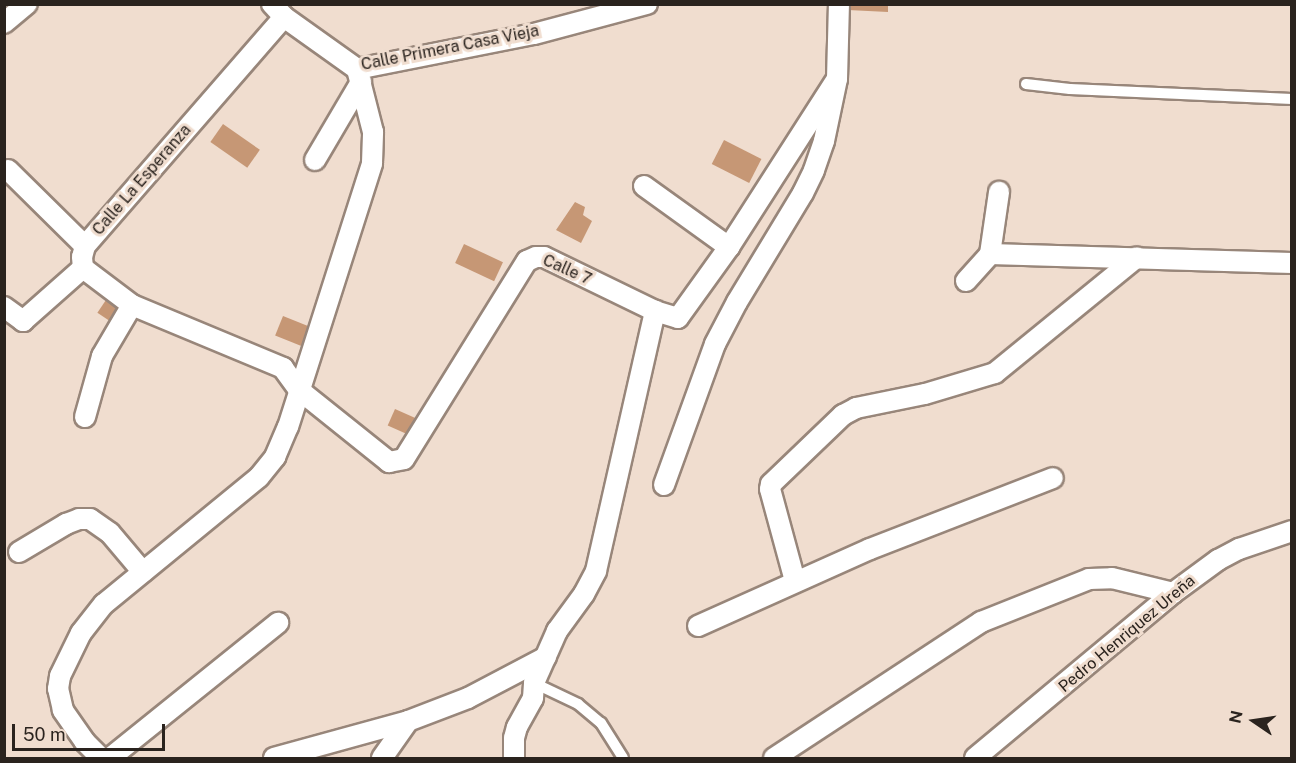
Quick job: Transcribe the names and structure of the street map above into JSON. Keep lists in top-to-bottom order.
{
  "streets": {
    "street": [
      "Calle Primera Casa Vieja",
      "Calle La Esperanza",
      "Calle 7",
      "Pedro Henriquez Ureña"
    ]
  },
  "crossings": [
    ["Calle Primera Casa Vieja", "Calle La Esperanza"]
  ],
  "scale_bar": "50 m",
  "north": "left"
}
